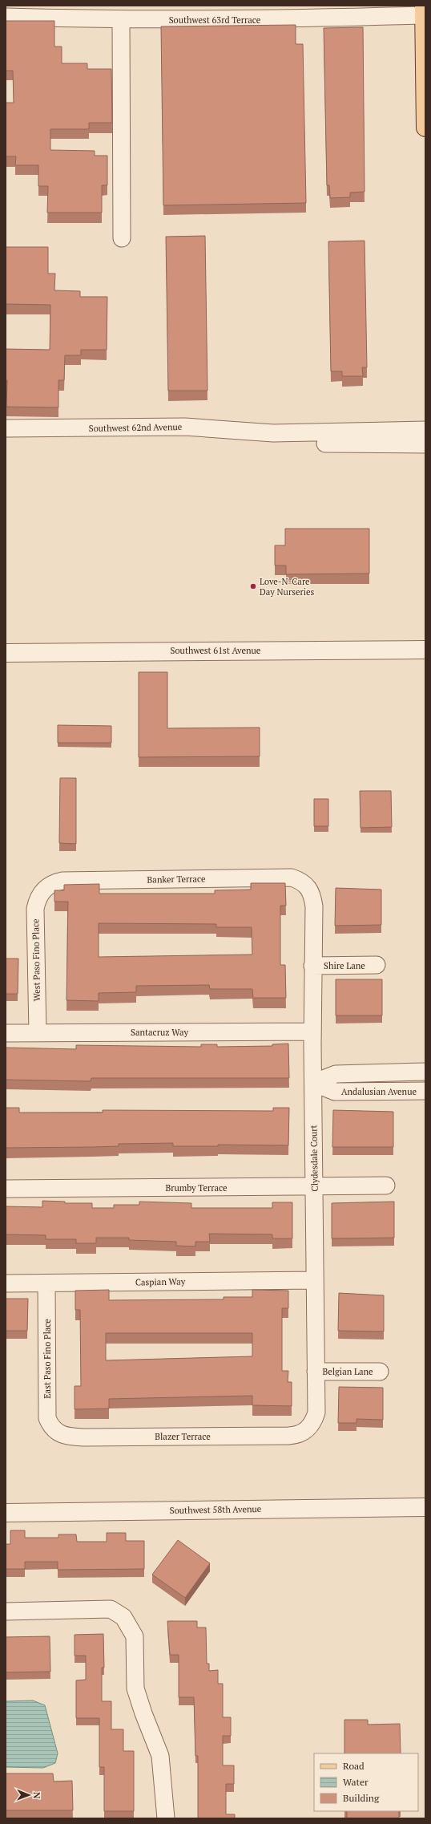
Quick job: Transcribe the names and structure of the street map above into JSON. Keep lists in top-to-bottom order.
{
  "streets": {
    "street": [
      "Southwest 63rd Terrace",
      "Southwest 62nd Avenue",
      "Southwest 61st Avenue",
      "Banker Terrace",
      "West Paso Fino Place",
      "Shire Lane",
      "Santacruz Way",
      "Andalusian Avenue",
      "Clydesdale Court",
      "Brumby Terrace",
      "Caspian Way",
      "East Paso Fino Place",
      "Belgian Lane",
      "Blazer Terrace",
      "Southwest 58th Avenue"
    ]
  },
  "crossings": [
    ["Banker Terrace", "West Paso Fino Place"],
    ["Banker Terrace", "Clydesdale Court"],
    ["West Paso Fino Place", "Santacruz Way"],
    ["Shire Lane", "Clydesdale Court"],
    ["Santacruz Way", "Clydesdale Court"],
    ["Andalusian Avenue", "Clydesdale Court"],
    ["Clydesdale Court", "Brumby Terrace"],
    ["Clydesdale Court", "Caspian Way"],
    ["Clydesdale Court", "Belgian Lane"],
    ["Clydesdale Court", "Blazer Terrace"],
    ["Caspian Way", "East Paso Fino Place"],
    ["East Paso Fino Place", "Blazer Terrace"]
  ],
  "places": ["Love-N-Care Day Nurseries"],
  "legend": ["Road", "Water", "Building"],
  "north": "right"
}
